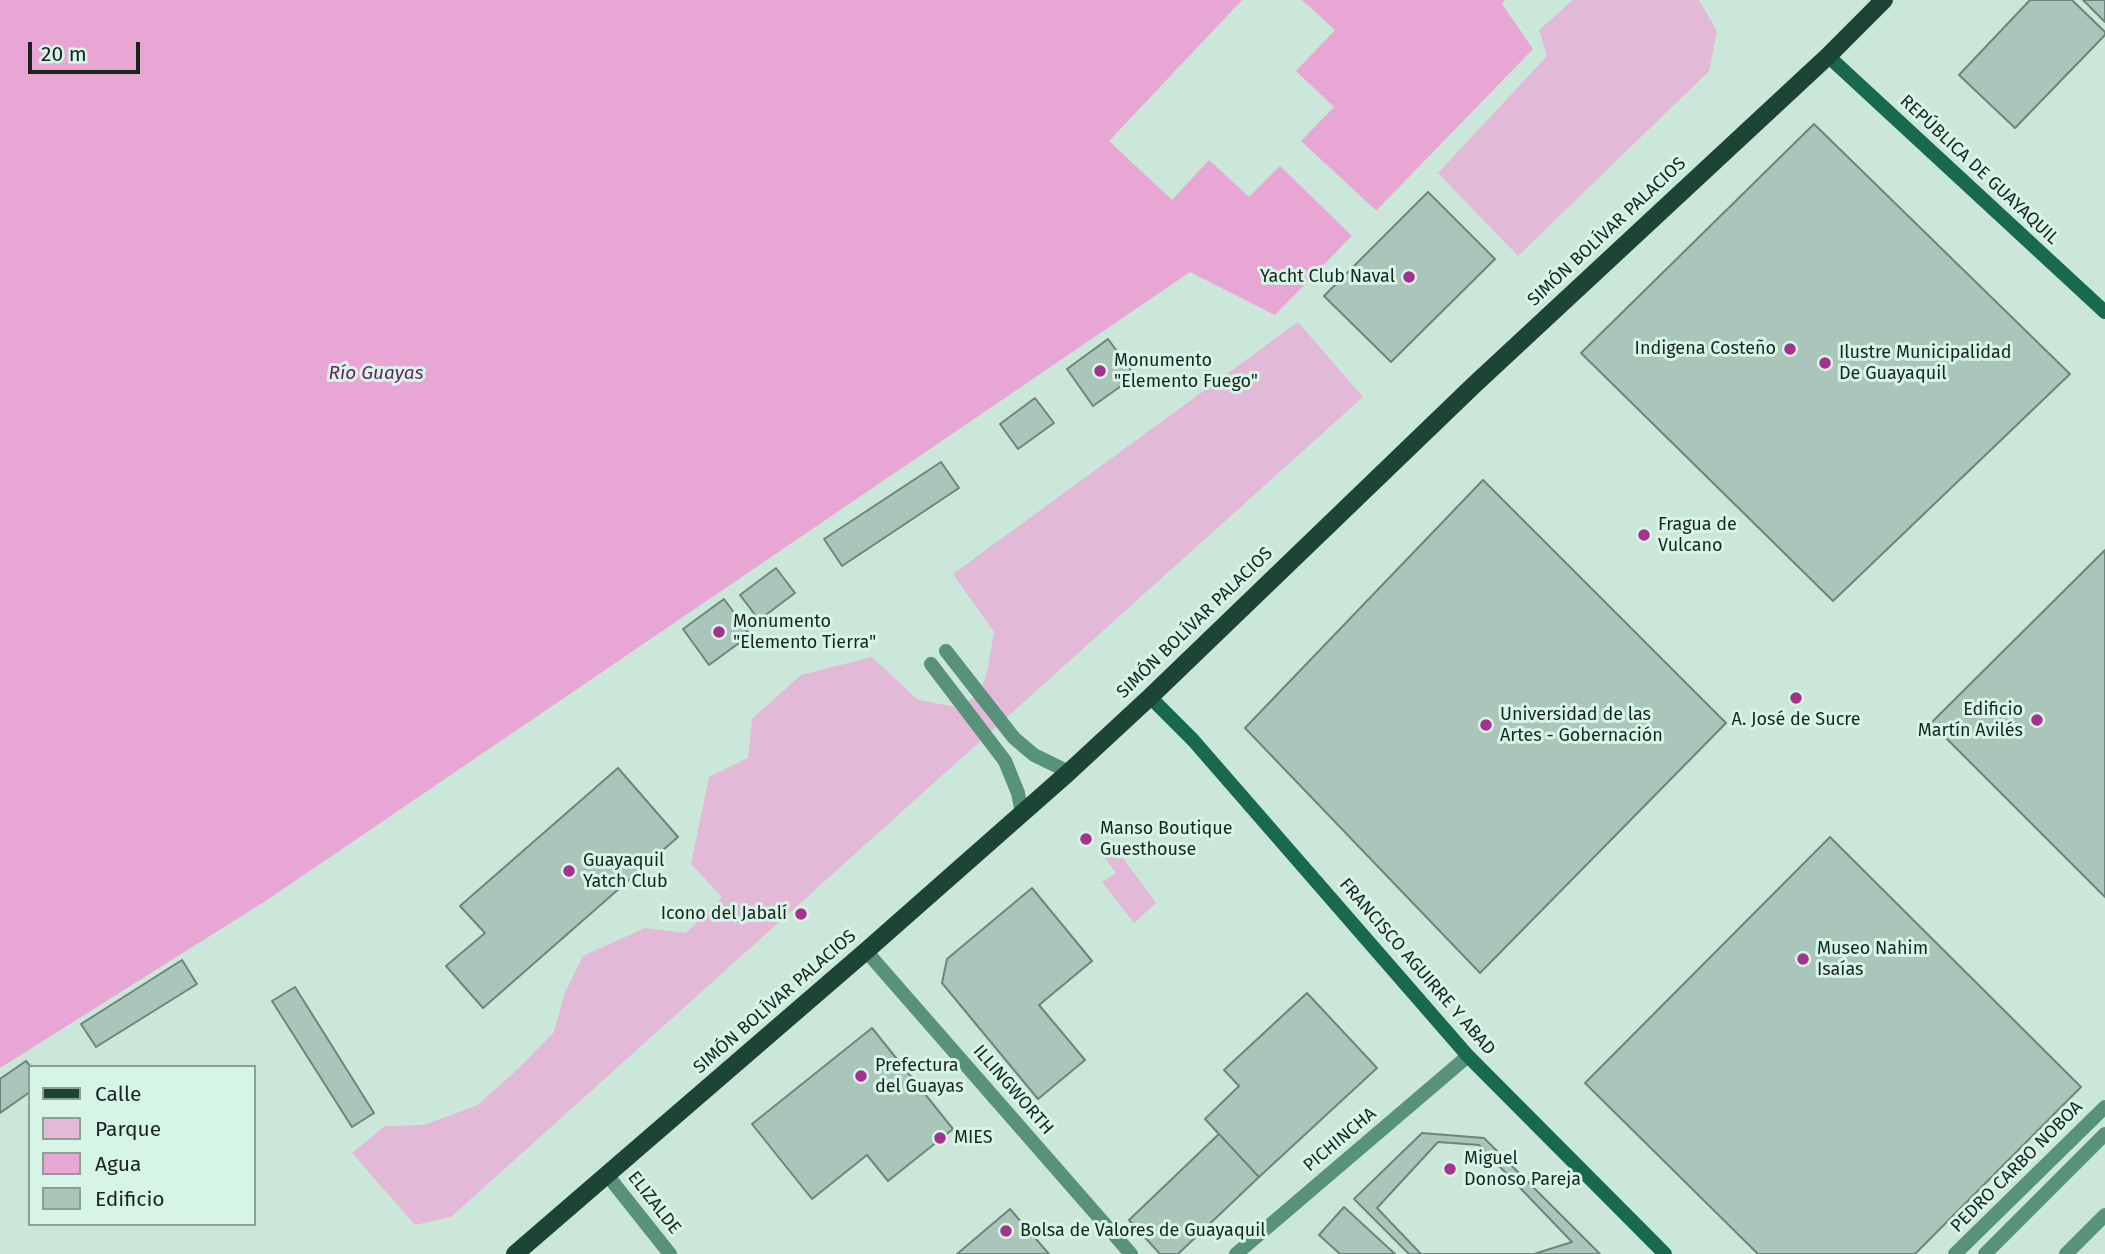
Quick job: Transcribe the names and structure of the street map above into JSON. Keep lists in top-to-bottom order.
{
  "streets": {
    "main road": ["SIMÓN BOLÍVAR PALACIOS"],
    "street": [
      "REPÚBLICA DE GUAYAQUIL",
      "FRANCISCO AGUIRRE Y ABAD",
      "ILLINGWORTH",
      "PICHINCHA",
      "PEDRO CARBO NOBOA",
      "ELIZALDE"
    ]
  },
  "crossings": [
    ["REPÚBLICA DE GUAYAQUIL", "SIMÓN BOLÍVAR PALACIOS"],
    ["SIMÓN BOLÍVAR PALACIOS", "FRANCISCO AGUIRRE Y ABAD"],
    ["SIMÓN BOLÍVAR PALACIOS", "ILLINGWORTH"],
    ["SIMÓN BOLÍVAR PALACIOS", "ELIZALDE"],
    ["FRANCISCO AGUIRRE Y ABAD", "PICHINCHA"]
  ],
  "water": ["Río Guayas"],
  "places": [
    "Yacht Club Naval",
    "Indigena Costeño",
    "Ilustre Municipalidad De Guayaquil",
    "Monumento \"Elemento Fuego\"",
    "Fragua de Vulcano",
    "Monumento \"Elemento Tierra\"",
    "A. José de Sucre",
    "Edificio Martín Avilés",
    "Universidad de las Artes - Gobernación",
    "Manso Boutique Guesthouse",
    "Guayaquil Yatch Club",
    "Icono del Jabalí",
    "Museo Nahim Isaías",
    "Prefectura del Guayas",
    "MIES",
    "Miguel Donoso Pareja",
    "Bolsa de Valores de Guayaquil"
  ],
  "legend": [
    "Calle",
    "Parque",
    "Agua",
    "Edificio"
  ],
  "scale_bar": "20 m"
}
